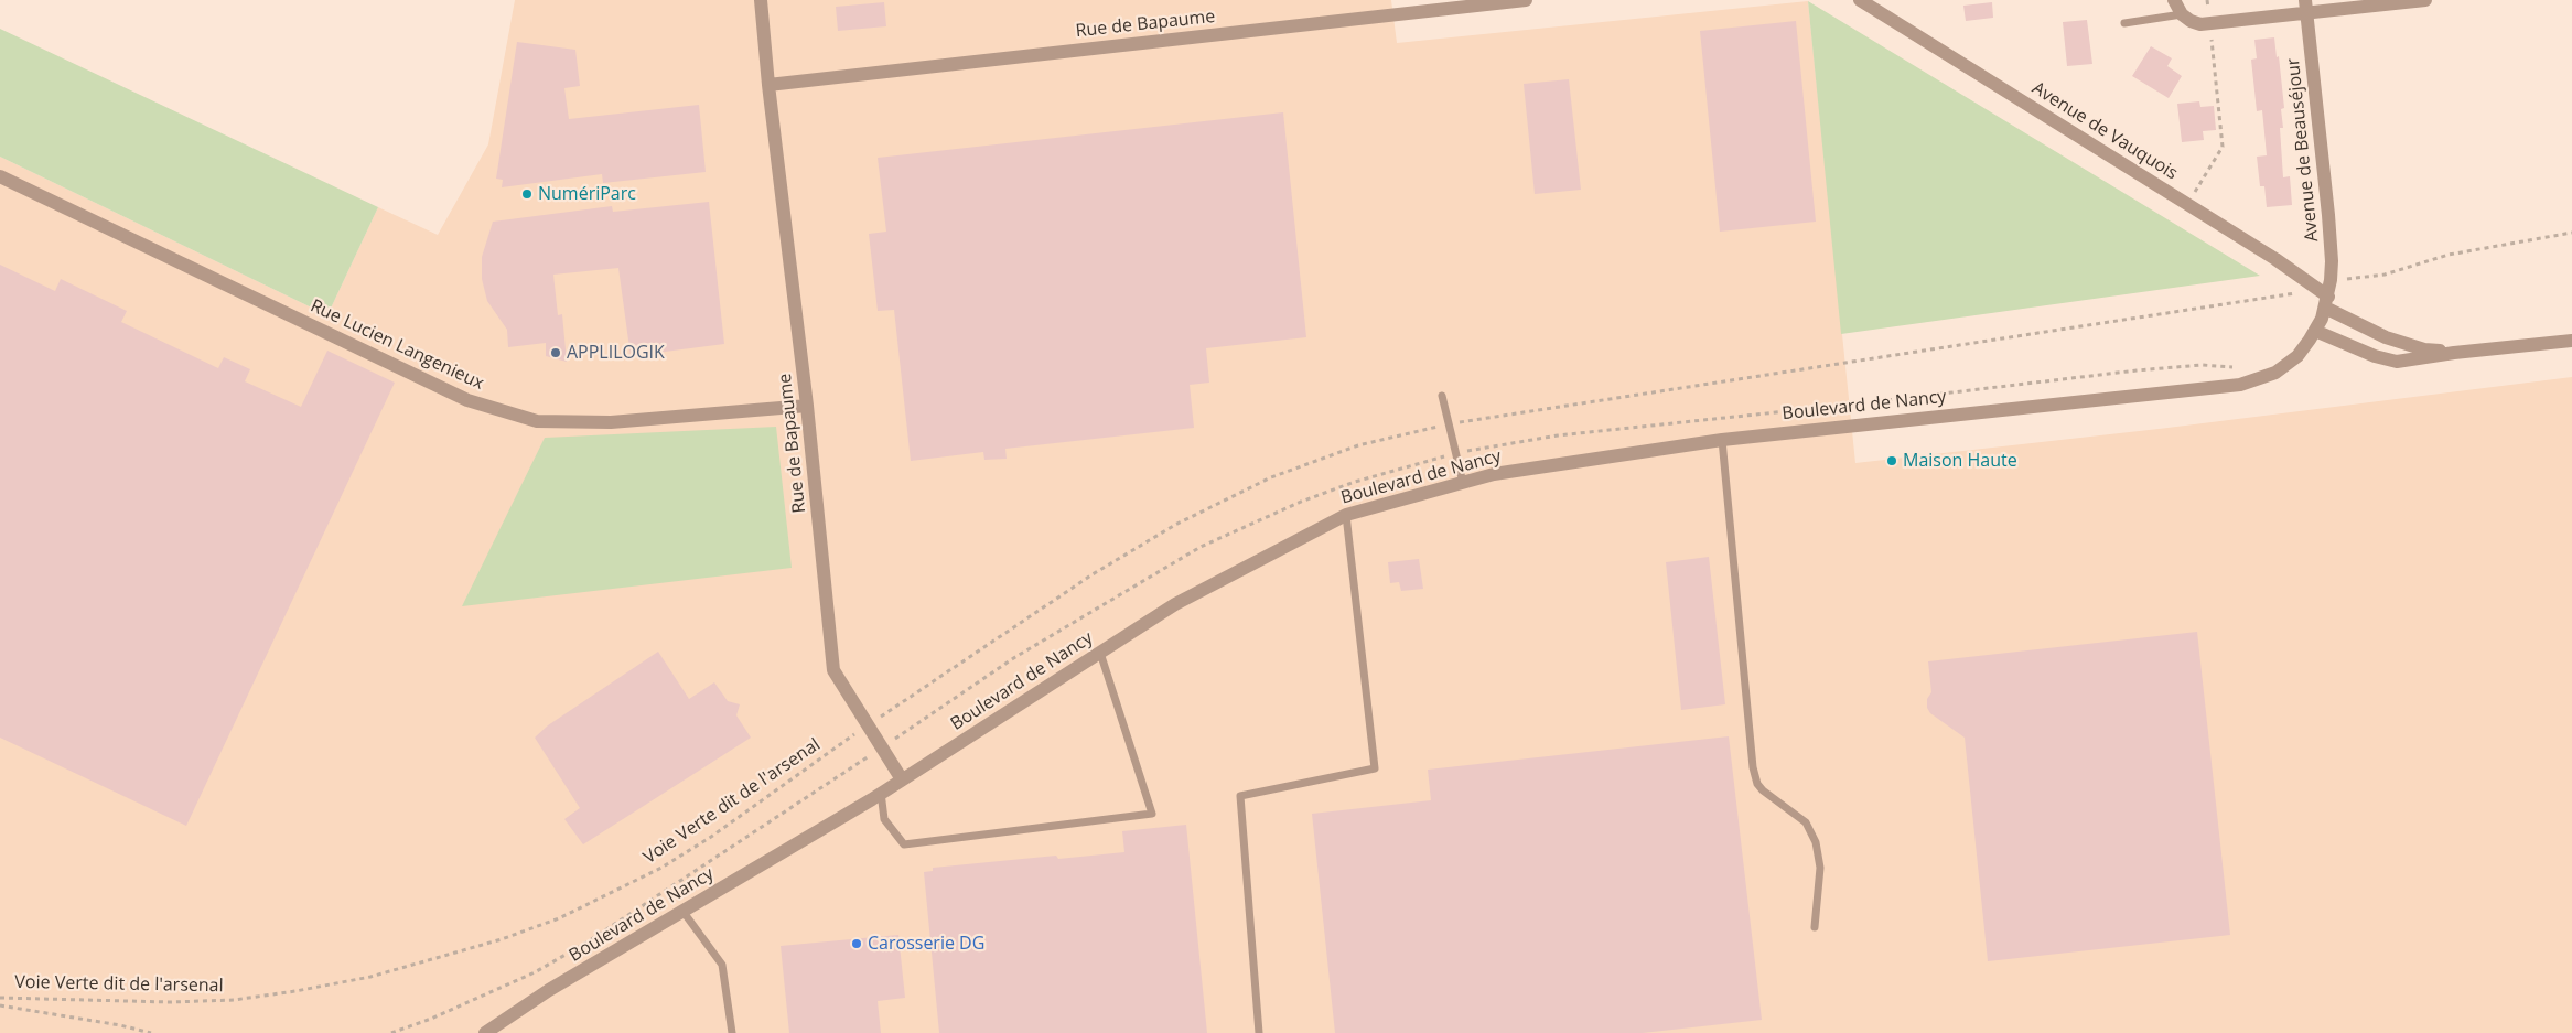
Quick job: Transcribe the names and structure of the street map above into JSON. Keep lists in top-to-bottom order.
{
  "streets": {
    "street": [
      "Rue de Bapaume",
      "Avenue de Vauquois",
      "Avenue de Beauséjour",
      "Rue Lucien Langenieux",
      "Boulevard de Nancy"
    ],
    "path": ["Voie Verte dit de l'arsenal"]
  },
  "crossings": [
    ["Rue de Bapaume", "Rue Lucien Langenieux"],
    ["Rue de Bapaume", "Boulevard de Nancy"],
    ["Avenue de Vauquois", "Avenue de Beauséjour"],
    ["Avenue de Vauquois", "Boulevard de Nancy"],
    ["Avenue de Beauséjour", "Boulevard de Nancy"]
  ],
  "places": [
    "NumériParc",
    "APPLILOGIK",
    "Maison Haute",
    "Carosserie DG"
  ]
}
